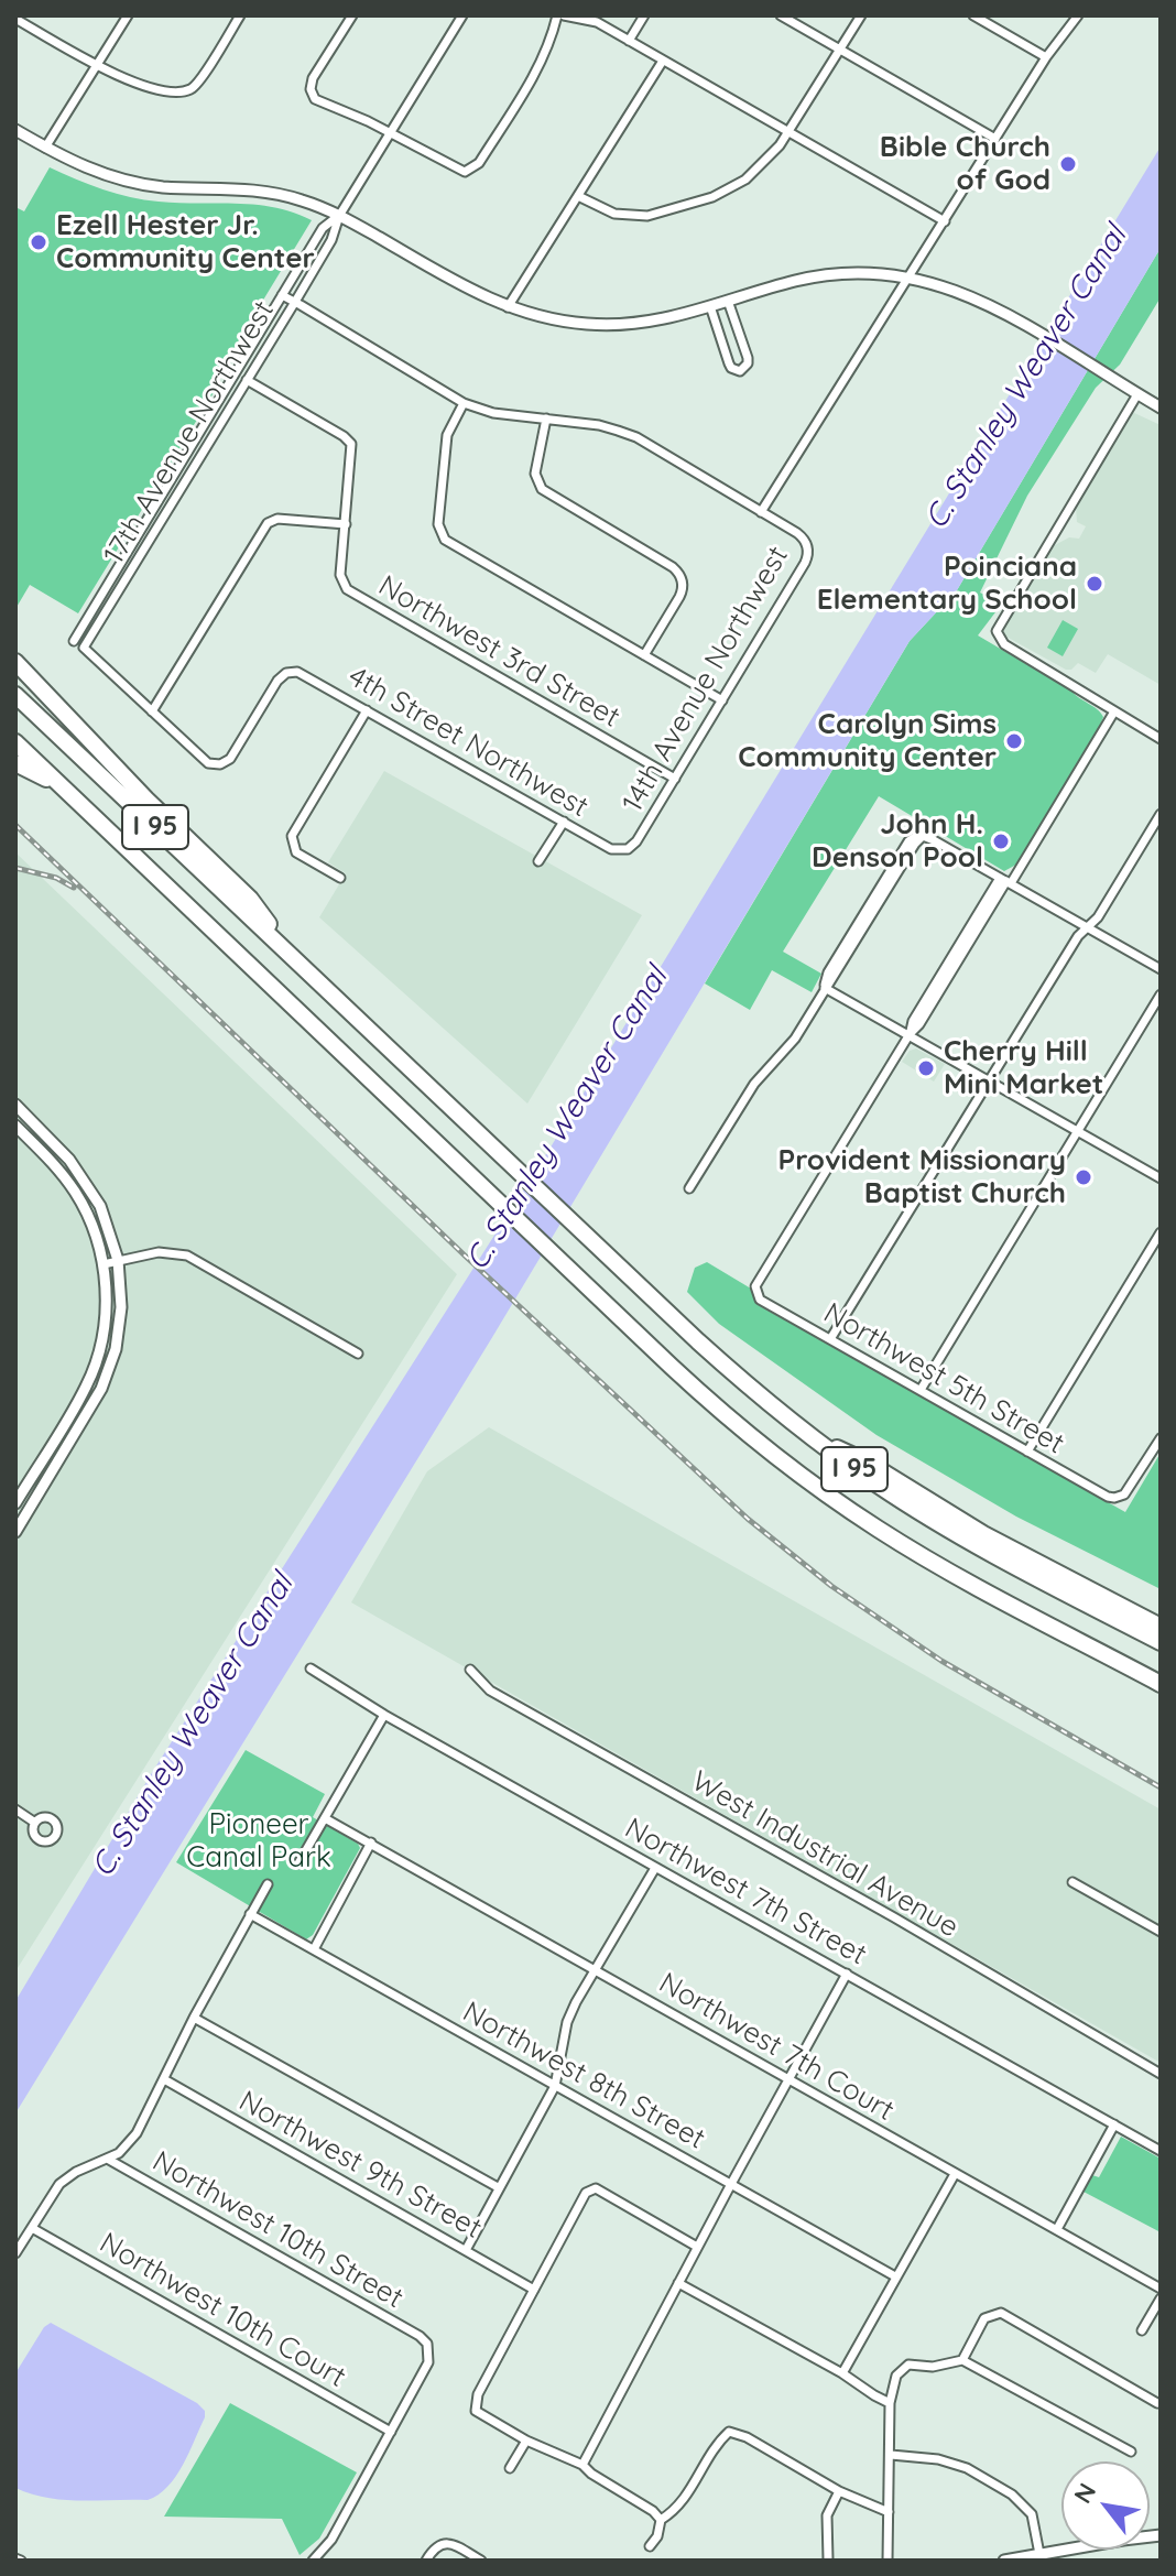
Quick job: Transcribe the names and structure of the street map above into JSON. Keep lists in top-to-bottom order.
{
  "streets": {
    "highway": ["I 95"],
    "street": [
      "17th Avenue Northwest",
      "Northwest 3rd Street",
      "14th Avenue Northwest",
      "4th Street Northwest",
      "Northwest 5th Street",
      "West Industrial Avenue",
      "Northwest 7th Street",
      "Northwest 7th Court",
      "Northwest 8th Street",
      "Northwest 9th Street",
      "Northwest 10th Street",
      "Northwest 10th Court"
    ]
  },
  "crossings": [
    ["17th Avenue Northwest", "4th Street Northwest"],
    ["Northwest 3rd Street", "14th Avenue Northwest"],
    ["14th Avenue Northwest", "4th Street Northwest"],
    ["Northwest 10th Street", "Northwest 10th Court"]
  ],
  "water": ["C. Stanley Weaver Canal"],
  "parks": ["Pioneer Canal Park"],
  "places": [
    "Bible Church of God",
    "Ezell Hester Jr. Community Center",
    "Poinciana Elementary School",
    "Carolyn Sims Community Center",
    "John H. Denson Pool",
    "Cherry Hill Mini Market",
    "Provident Missionary Baptist Church"
  ],
  "north": "top left"
}
